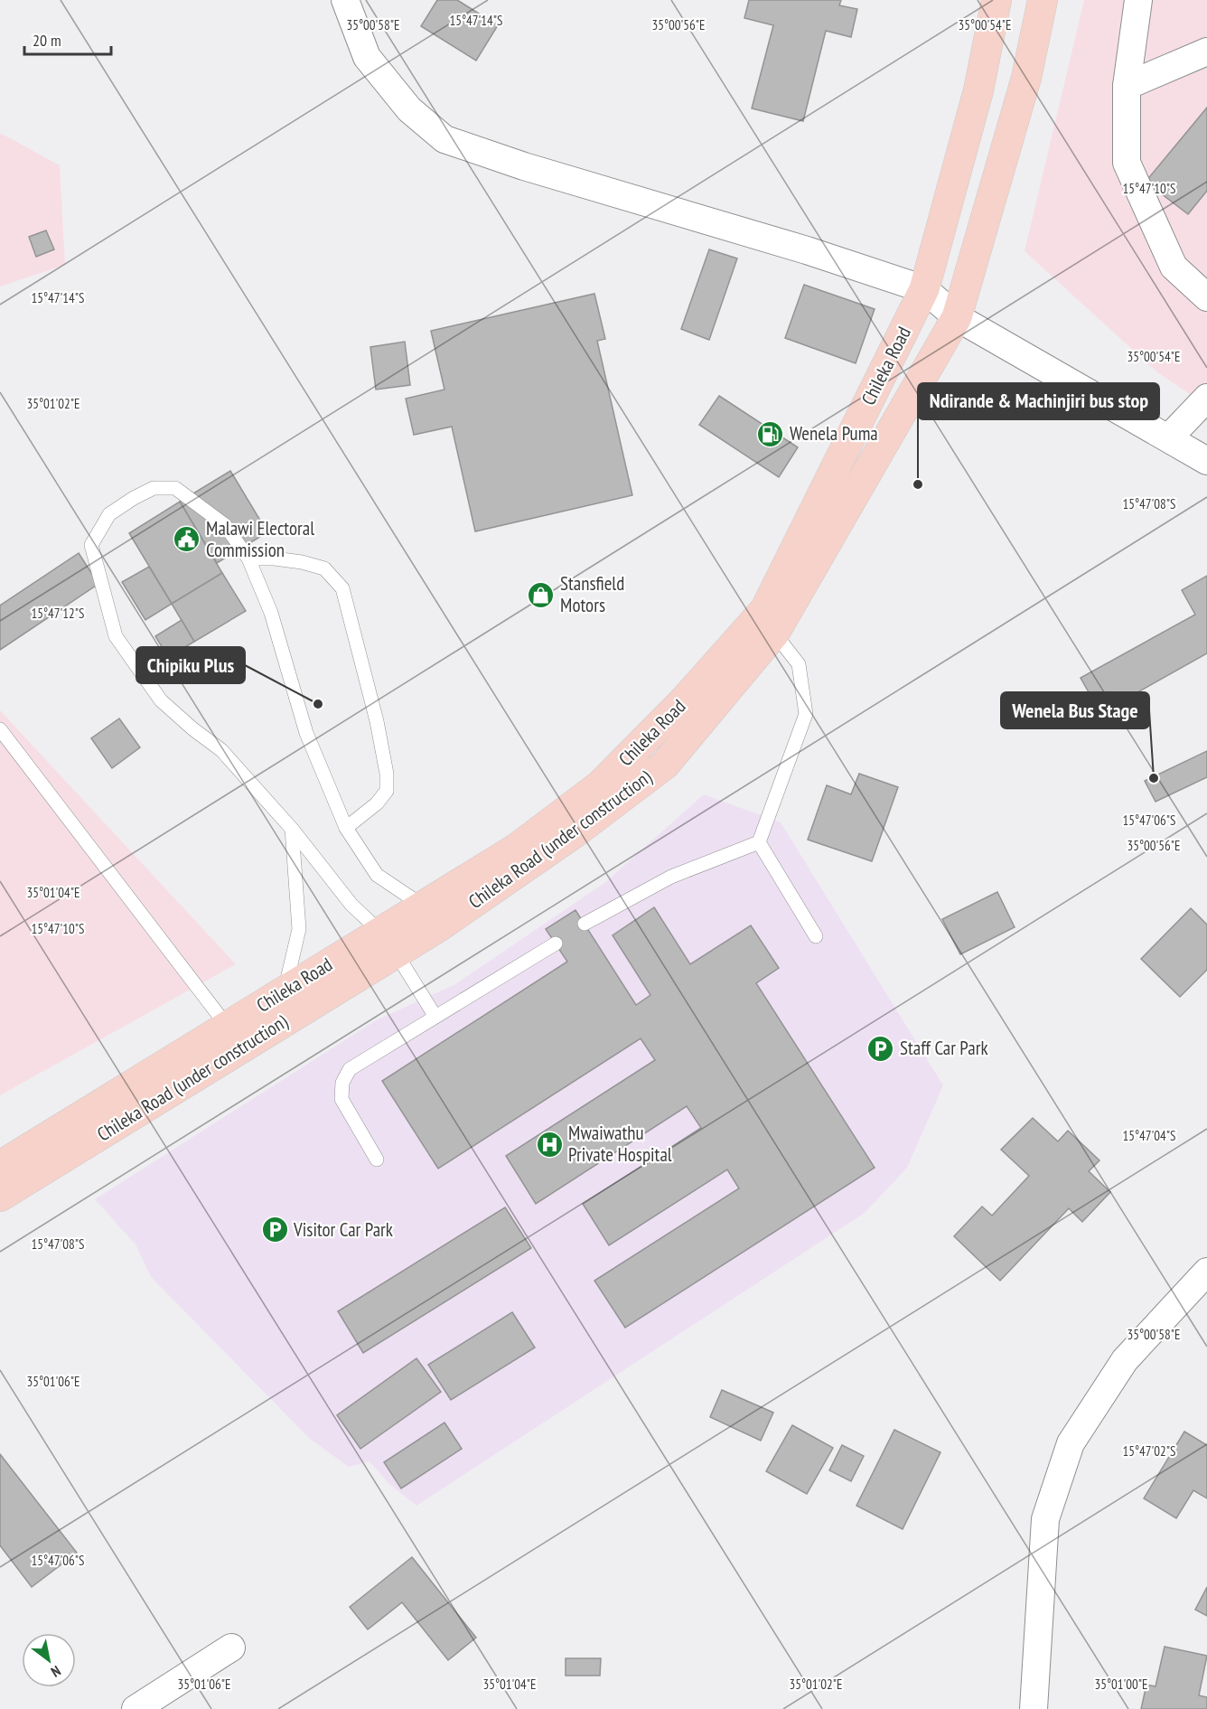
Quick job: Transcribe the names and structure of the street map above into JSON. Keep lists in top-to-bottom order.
{
  "streets": {
    "highway": ["Chileka Road", "Chileka Road (under construction)"]
  },
  "crossings": [
    ["Chileka Road", "Chileka Road (under construction)"]
  ],
  "places": {
    "fuel station": ["Wenela Puma"],
    "other": ["Ndirande & Machinjiri bus stop", "Chipiku Plus", "Wenela Bus Stage"],
    "public building": ["Malawi Electoral Commission"],
    "shop": ["Stansfield Motors"],
    "parking": ["Staff Car Park", "Visitor Car Park"],
    "hospital": ["Mwaiwathu Private Hospital"]
  },
  "scale_bar": "20 m",
  "north": "bottom right",
  "coordinates": [
    "15°47'14\"S",
    "35°00'58\"E",
    "35°00'56\"E",
    "35°00'54\"E",
    "15°47'10\"S",
    "35°01'02\"E",
    "15°47'08\"S",
    "15°47'12\"S",
    "15°47'06\"S",
    "35°01'04\"E",
    "15°47'04\"S",
    "35°01'06\"E",
    "15°47'02\"S",
    "35°01'00\"E"
  ]
}
